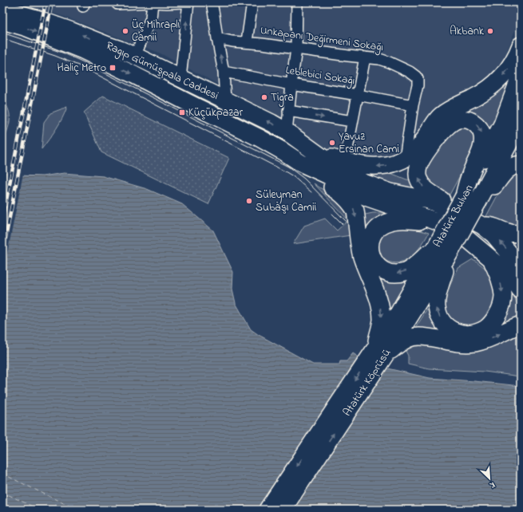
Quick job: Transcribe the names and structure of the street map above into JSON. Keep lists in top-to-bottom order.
{
  "streets": {
    "main road": ["Ragıp Gümüşpala Caddesi", "Atatürk Bulvarı", "Atatürk Köprüsü"],
    "street": ["Unkapanı Değirmeni Sokağı", "Leblebici Sokağı"]
  },
  "crossings": [
    ["Unkapanı Değirmeni Sokağı", "Leblebici Sokağı"],
    ["Atatürk Bulvarı", "Atatürk Köprüsü"]
  ],
  "places": {
    "other": [
      "Üç Mihraplı Camii",
      "Akbank",
      "Tigra",
      "Yavuz Ersinan Cami",
      "Süleyman Subaşı Camii"
    ],
    "transit": ["Haliç Metro", "Küçükpazar"]
  },
  "north": "bottom right"
}
